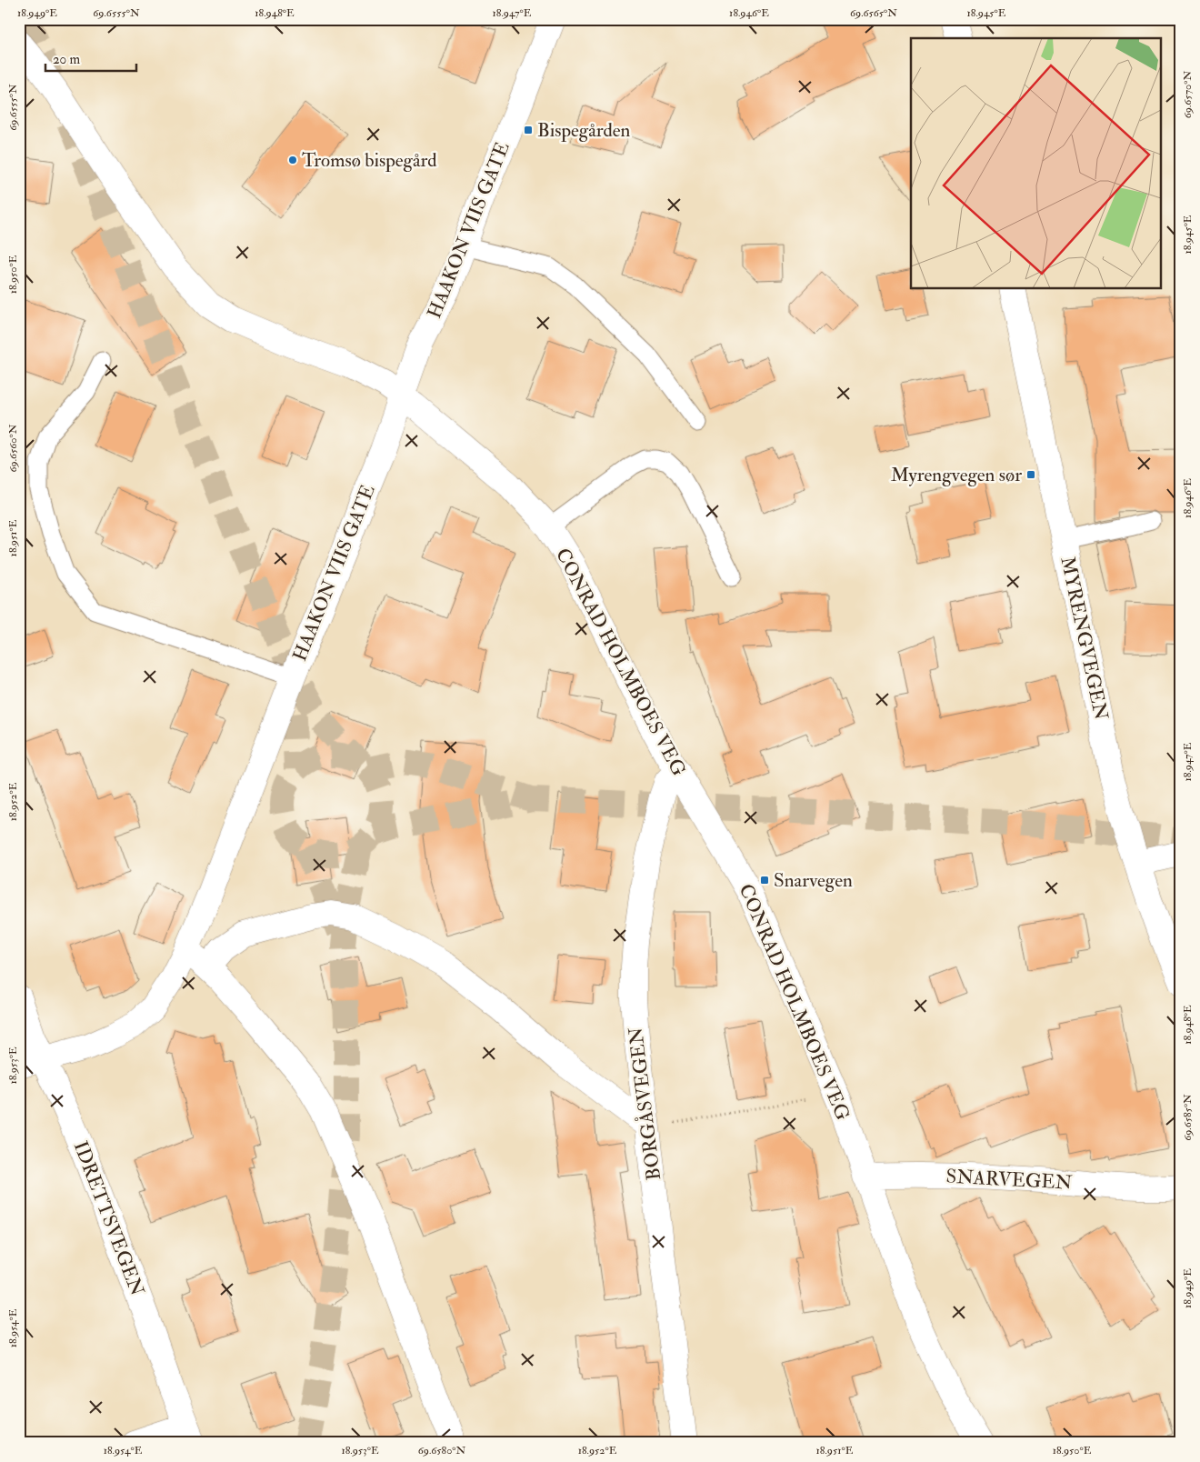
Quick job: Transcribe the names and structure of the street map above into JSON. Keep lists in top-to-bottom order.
{
  "streets": {
    "street": [
      "HAAKON VIIS GATE",
      "MYRENGVEGEN",
      "CONRAD HOLMBOES VEG",
      "BORGÅSVEGEN",
      "SNARVEGEN",
      "IDRETTSVEGEN"
    ]
  },
  "crossings": [
    ["HAAKON VIIS GATE", "CONRAD HOLMBOES VEG"],
    ["HAAKON VIIS GATE", "IDRETTSVEGEN"],
    ["CONRAD HOLMBOES VEG", "BORGÅSVEGEN"],
    ["CONRAD HOLMBOES VEG", "SNARVEGEN"]
  ],
  "places": {
    "transit": ["Bispegården", "Myrengvegen sør", "Snarvegen"],
    "other": ["Tromsø bispegård"]
  },
  "scale_bar": "20 m",
  "coordinates": [
    "18.949°E",
    "69.6555°N",
    "18.948°E",
    "18.947°E",
    "18.946°E",
    "69.6565°N",
    "18.945°E",
    "69.6570°N",
    "18.950°E",
    "69.6560°N",
    "18.951°E",
    "18.952°E",
    "18.953°E",
    "69.6585°N",
    "18.954°E",
    "69.6580°N"
  ]
}
